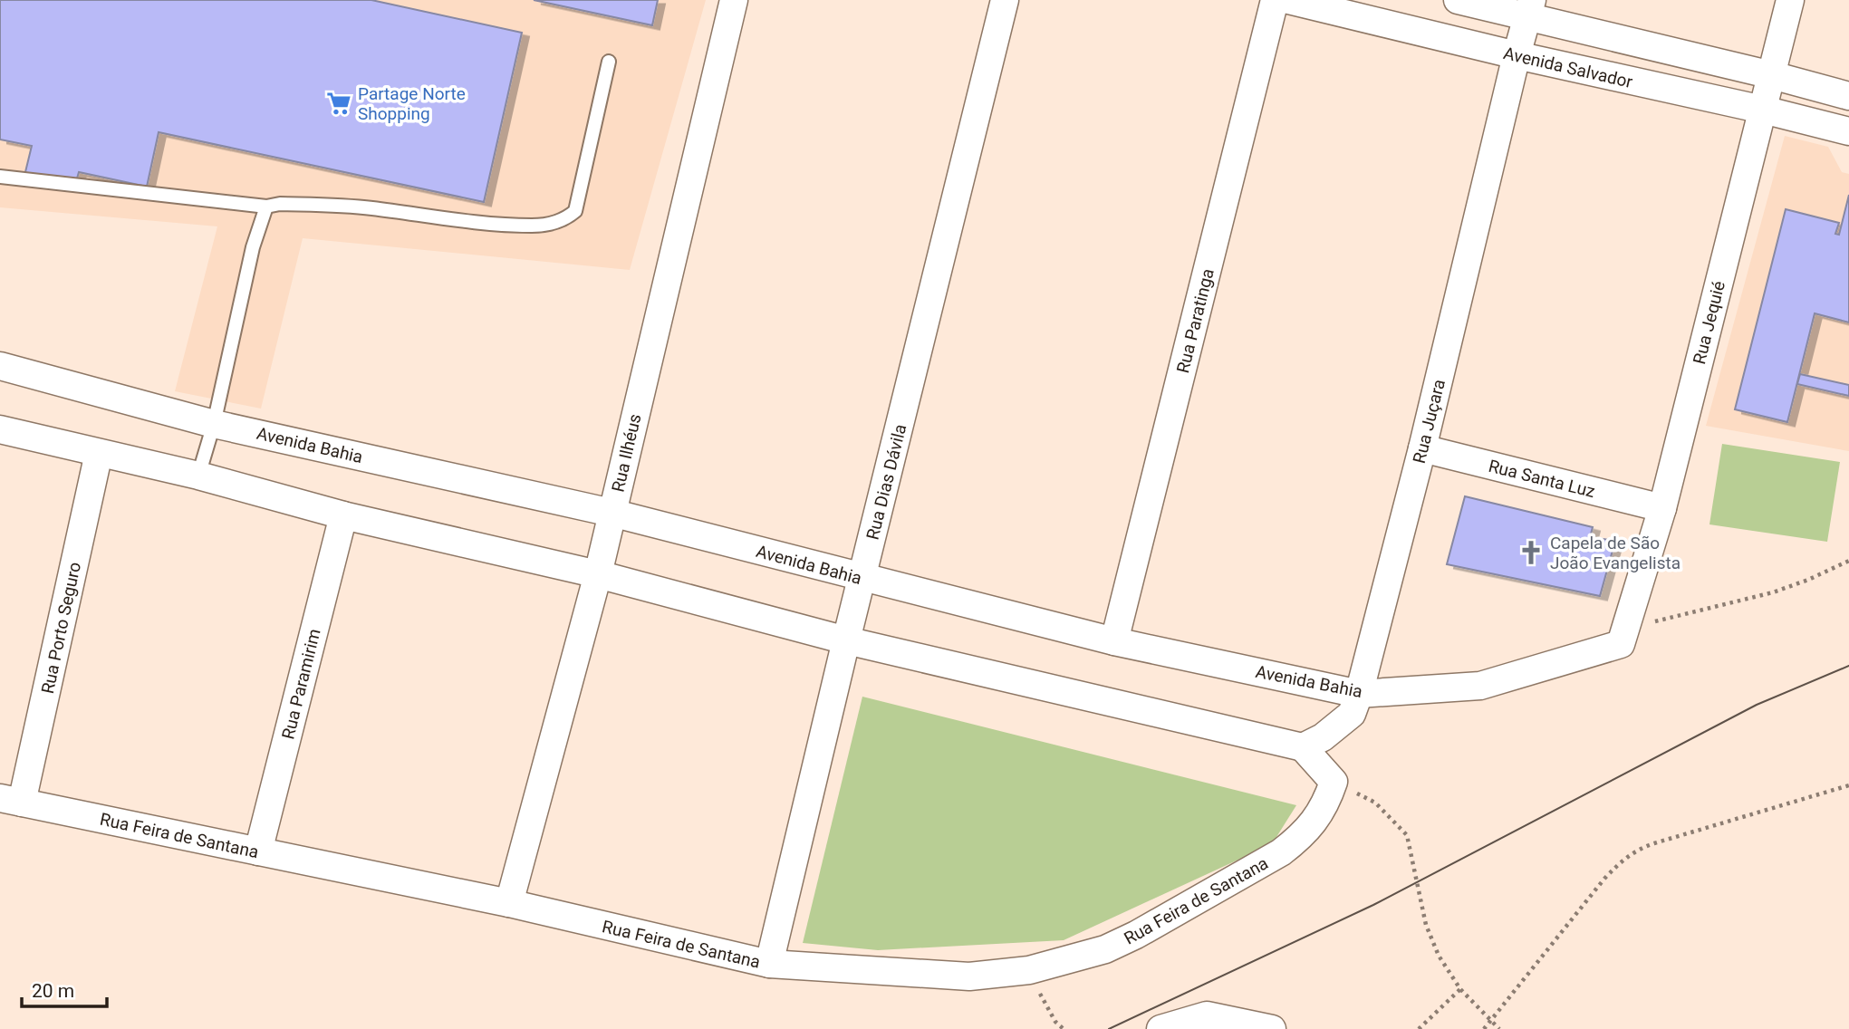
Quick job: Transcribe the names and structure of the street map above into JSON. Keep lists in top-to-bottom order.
{
  "streets": {
    "street": [
      "Avenida Salvador",
      "Rua Paratinga",
      "Rua Jequié",
      "Rua Juçara",
      "Avenida Bahia",
      "Rua Ilhéus",
      "Rua Santa Luz",
      "Rua Dias Dávila",
      "Rua Porto Seguro",
      "Rua Paramirim",
      "Rua Feira de Santana"
    ]
  },
  "crossings": [
    ["Avenida Salvador", "Rua Jequié"],
    ["Avenida Salvador", "Rua Juçara"],
    ["Rua Paratinga", "Avenida Bahia"],
    ["Rua Jequié", "Avenida Bahia"],
    ["Rua Jequié", "Rua Santa Luz"],
    ["Rua Juçara", "Avenida Bahia"],
    ["Rua Juçara", "Rua Santa Luz"],
    ["Avenida Bahia", "Rua Ilhéus"],
    ["Avenida Bahia", "Rua Dias Dávila"],
    ["Rua Ilhéus", "Rua Feira de Santana"],
    ["Rua Dias Dávila", "Rua Feira de Santana"],
    ["Rua Porto Seguro", "Rua Feira de Santana"],
    ["Rua Paramirim", "Rua Feira de Santana"]
  ],
  "places": {
    "supermarket": ["Partage Norte Shopping"],
    "church": ["Capela de São João Evangelista"]
  },
  "scale_bar": "20 m"
}
